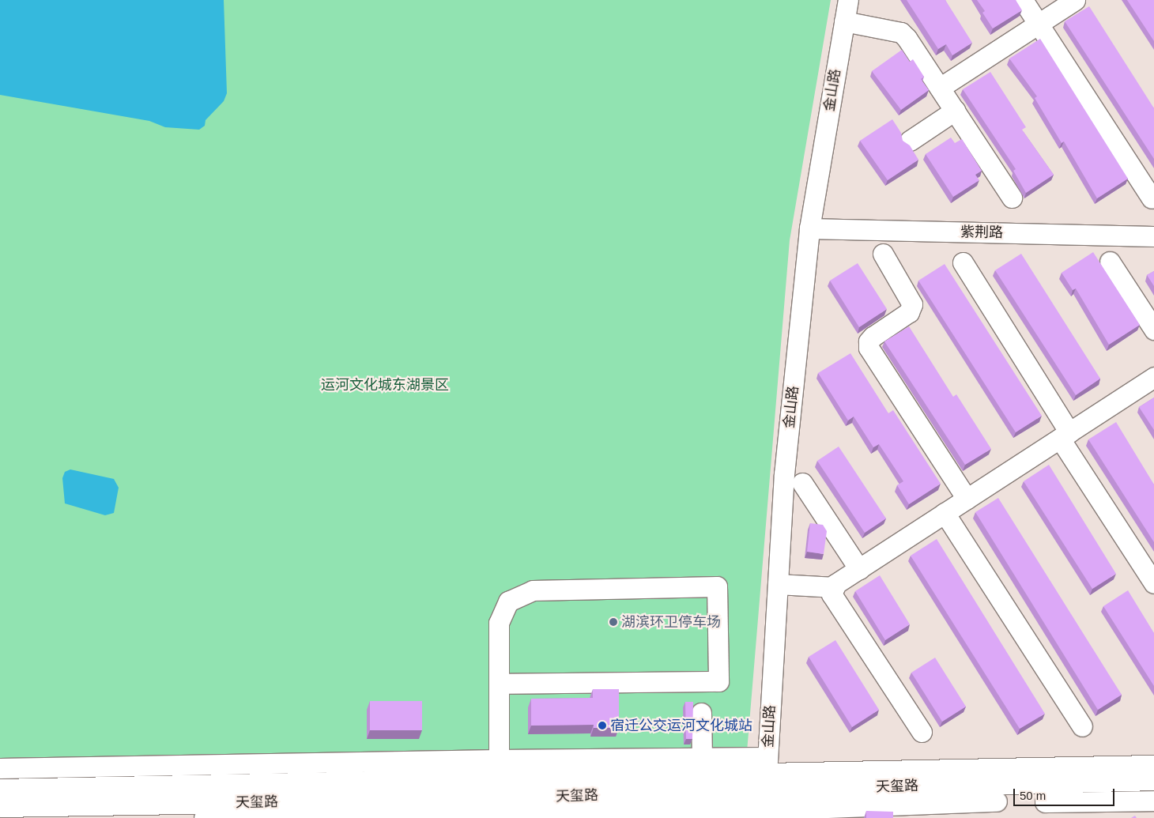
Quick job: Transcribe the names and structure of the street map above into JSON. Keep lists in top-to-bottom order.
{
  "streets": {
    "street": ["金山路", "紫荆路", "天玺路"]
  },
  "crossings": [
    ["金山路", "紫荆路"],
    ["金山路", "天玺路"]
  ],
  "parks": ["运河文化城东湖景区"],
  "places": ["湖滨环卫停车场", "宿迁公交运河文化城站"],
  "scale_bar": "50 m"
}
